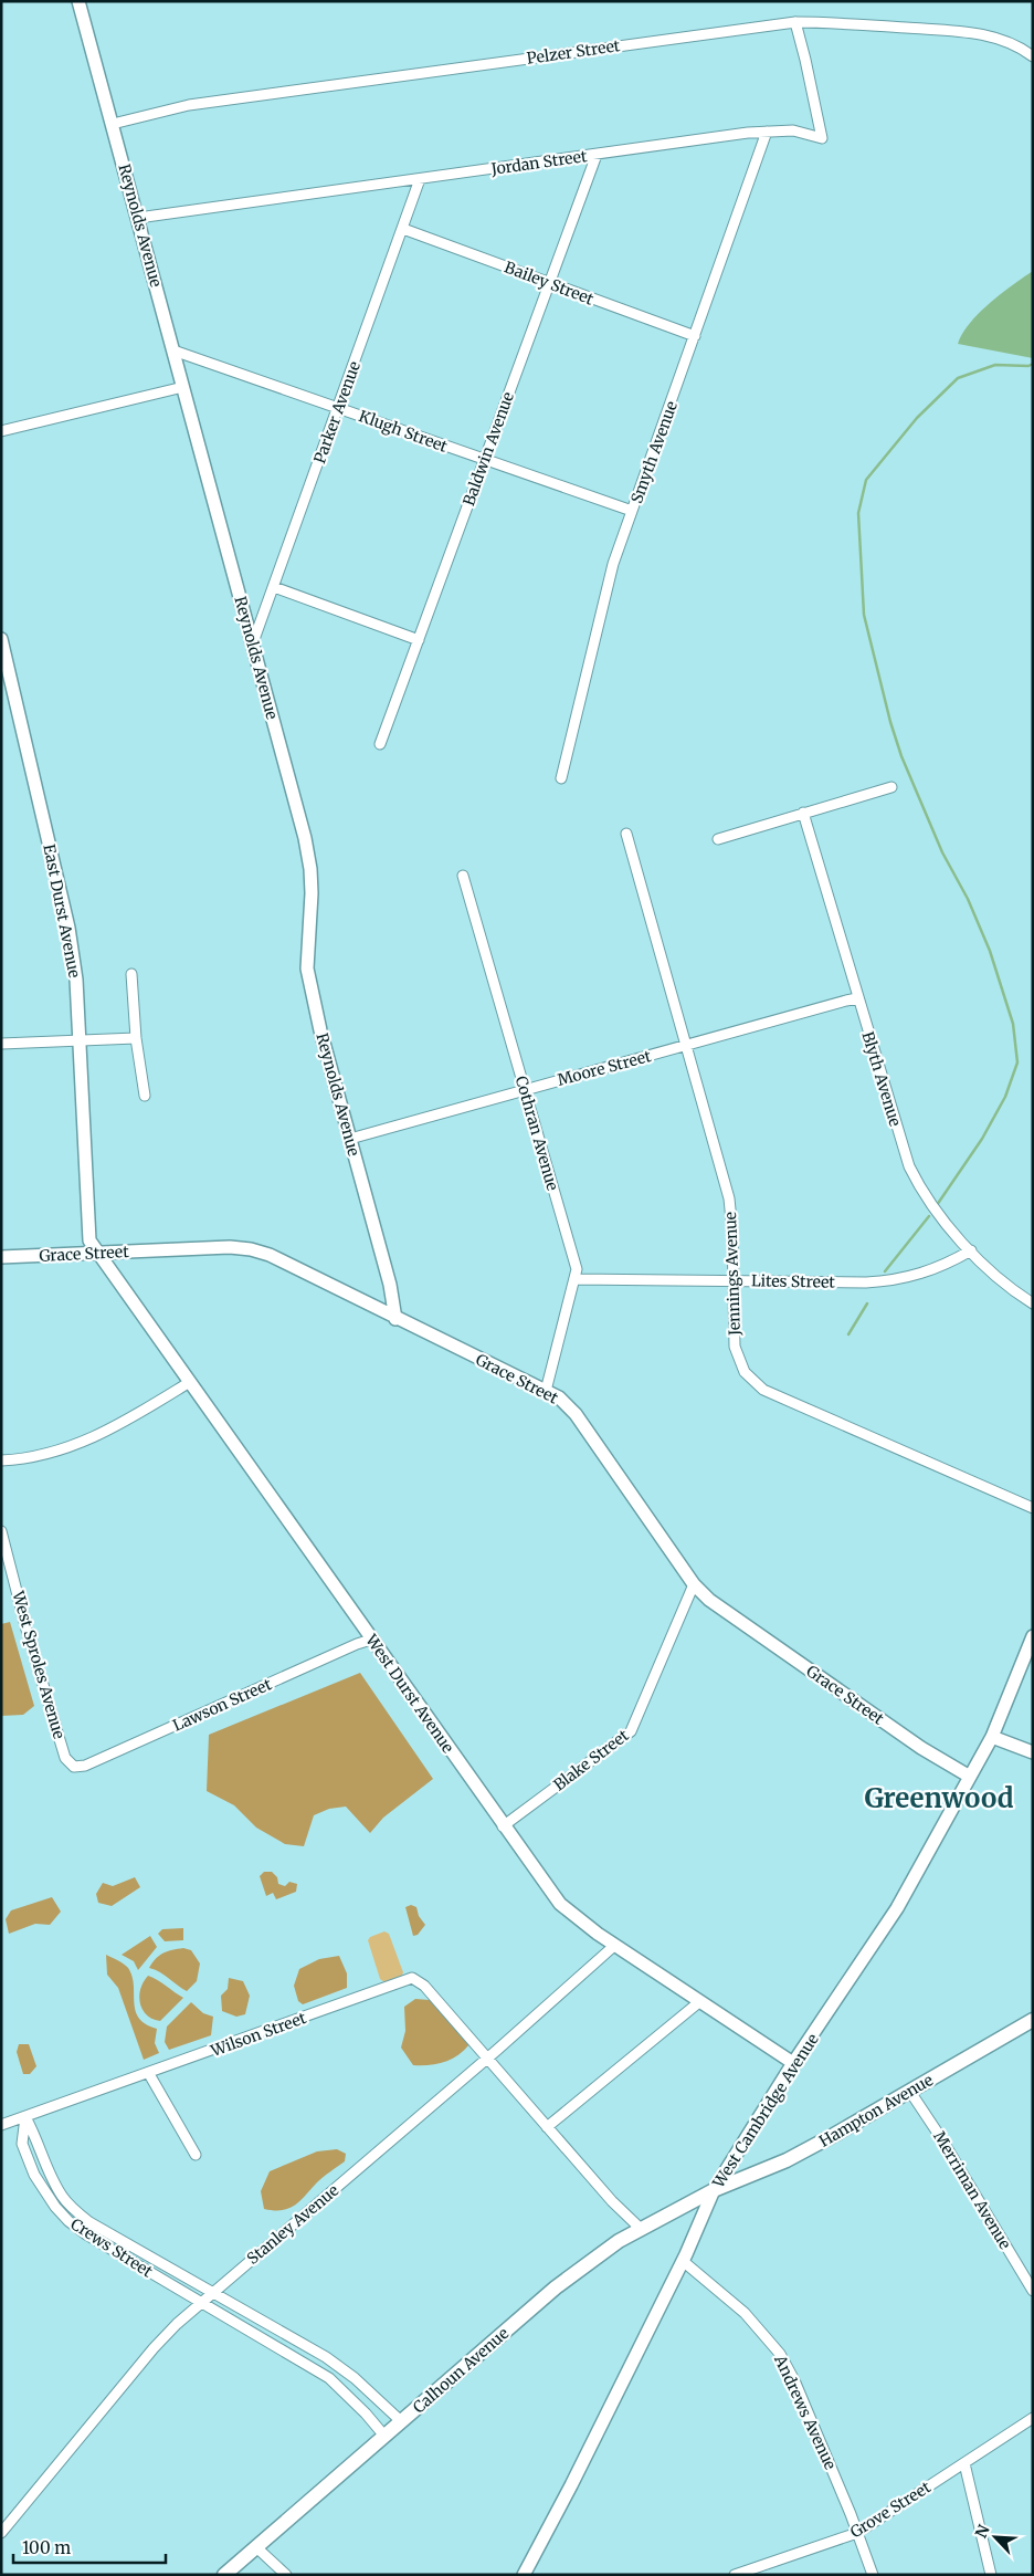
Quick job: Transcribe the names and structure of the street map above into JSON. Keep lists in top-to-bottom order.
{
  "streets": {
    "main road": [
      "Reynolds Avenue",
      "East Durst Avenue",
      "Grace Street",
      "West Durst Avenue",
      "West Cambridge Avenue",
      "Hampton Avenue",
      "Calhoun Avenue"
    ],
    "street": [
      "Pelzer Street",
      "Jordan Street",
      "Bailey Street",
      "Parker Avenue",
      "Klugh Street",
      "Baldwin Avenue",
      "Smyth Avenue",
      "Moore Street",
      "Blyth Avenue",
      "Cothran Avenue",
      "Jennings Avenue",
      "Lites Street",
      "West Sproles Avenue",
      "Lawson Street",
      "Blake Street",
      "Wilson Street",
      "Merriman Avenue",
      "Stanley Avenue",
      "Crews Street",
      "Andrews Avenue",
      "Grove Street"
    ]
  },
  "crossings": [
    ["Pelzer Street", "Jordan Street"],
    ["Pelzer Street", "Reynolds Avenue"],
    ["Jordan Street", "Reynolds Avenue"],
    ["Jordan Street", "Parker Avenue"],
    ["Jordan Street", "Baldwin Avenue"],
    ["Jordan Street", "Smyth Avenue"],
    ["Reynolds Avenue", "Parker Avenue"],
    ["Reynolds Avenue", "Klugh Street"],
    ["Reynolds Avenue", "Moore Street"],
    ["Reynolds Avenue", "Grace Street"],
    ["Bailey Street", "Parker Avenue"],
    ["Bailey Street", "Baldwin Avenue"],
    ["Bailey Street", "Smyth Avenue"],
    ["Parker Avenue", "Klugh Street"],
    ["Klugh Street", "Baldwin Avenue"],
    ["Klugh Street", "Smyth Avenue"],
    ["East Durst Avenue", "Grace Street"],
    ["East Durst Avenue", "West Durst Avenue"],
    ["Moore Street", "Blyth Avenue"],
    ["Moore Street", "Cothran Avenue"],
    ["Moore Street", "Jennings Avenue"],
    ["Blyth Avenue", "Lites Street"],
    ["Cothran Avenue", "Grace Street"],
    ["Cothran Avenue", "Lites Street"],
    ["Grace Street", "West Durst Avenue"],
    ["Grace Street", "Blake Street"],
    ["Grace Street", "West Cambridge Avenue"],
    ["Jennings Avenue", "Lites Street"],
    ["West Sproles Avenue", "Lawson Street"],
    ["West Durst Avenue", "Lawson Street"],
    ["West Durst Avenue", "Blake Street"],
    ["West Durst Avenue", "West Cambridge Avenue"],
    ["West Durst Avenue", "Stanley Avenue"],
    ["Wilson Street", "Stanley Avenue"],
    ["Wilson Street", "Crews Street"],
    ["Wilson Street", "Calhoun Avenue"],
    ["West Cambridge Avenue", "Hampton Avenue"],
    ["West Cambridge Avenue", "Calhoun Avenue"],
    ["West Cambridge Avenue", "Andrews Avenue"],
    ["Hampton Avenue", "Merriman Avenue"],
    ["Hampton Avenue", "Calhoun Avenue"],
    ["Stanley Avenue", "Crews Street"],
    ["Crews Street", "Calhoun Avenue"],
    ["Andrews Avenue", "Grove Street"]
  ],
  "districts": ["Greenwood"],
  "scale_bar": "100 m",
  "north": "top left"
}
